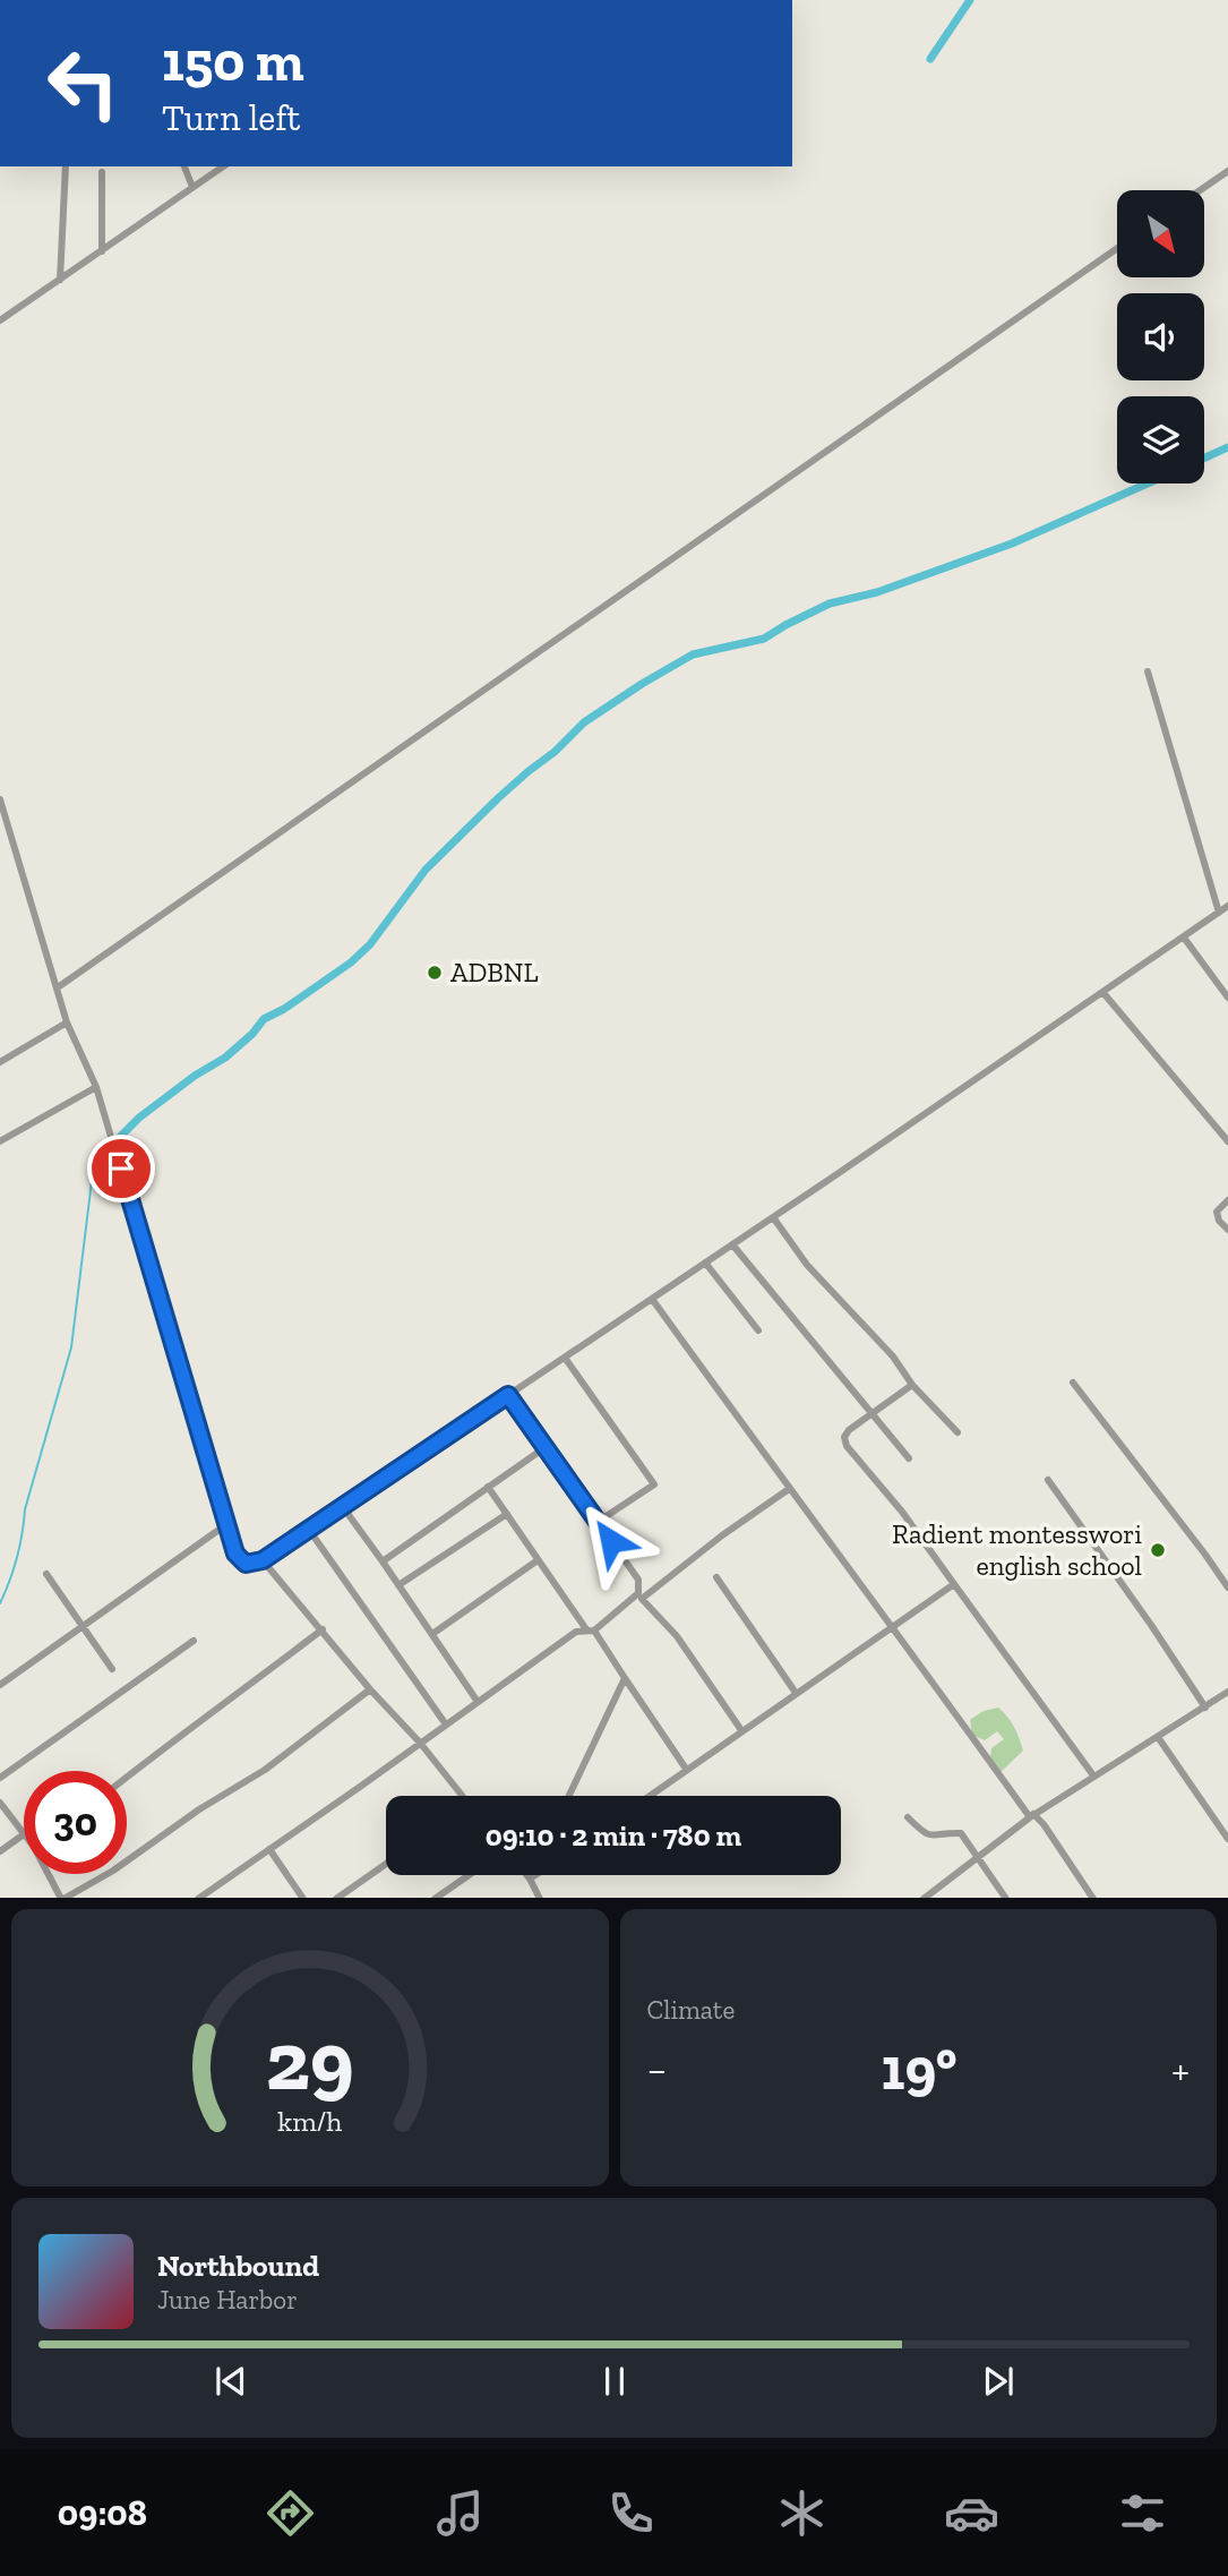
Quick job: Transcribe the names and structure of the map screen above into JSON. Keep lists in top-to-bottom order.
{
  "places": ["ADBNL", "Radient montesswori english school"],
  "north": "bottom right",
  "page": {
    "turn": ["150 m", "Turn left"],
    "limit": "30",
    "trip": "09:10 · 2 min · 780 m",
    "tile": "Climate",
    "heat": ["−", "19°", "+"],
    "song": ["Northbound", "June Harbor"],
    "tabs": "09:08",
    "gauge": ["29", "km/h"]
  }
}
